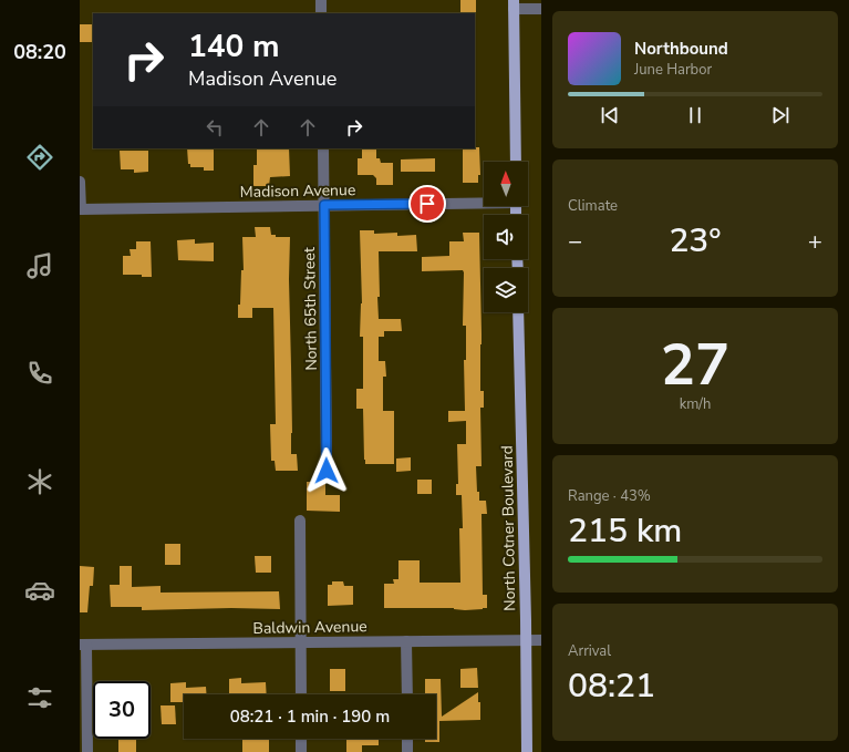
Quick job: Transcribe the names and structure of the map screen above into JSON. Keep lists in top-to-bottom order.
{
  "streets": {
    "main road": ["North Cotner Boulevard"],
    "street": ["Madison Avenue", "North 65th Street", "Baldwin Avenue"]
  },
  "crossings": [
    ["Madison Avenue", "North 65th Street"],
    ["North Cotner Boulevard", "Baldwin Avenue"]
  ],
  "north": "top",
  "page": {
    "tabs": "08:20",
    "turn": ["140 m", "Madison Avenue"],
    "song": ["Northbound", "June Harbor"],
    "tile": [
      "Climate",
      ["27", "km/h"],
      ["Range · 43%", "215 km"],
      ["Arrival", "08:21"]
    ],
    "heat": ["−", "23°", "+"],
    "limit": "30",
    "trip": "08:21 · 1 min · 190 m"
  }
}
